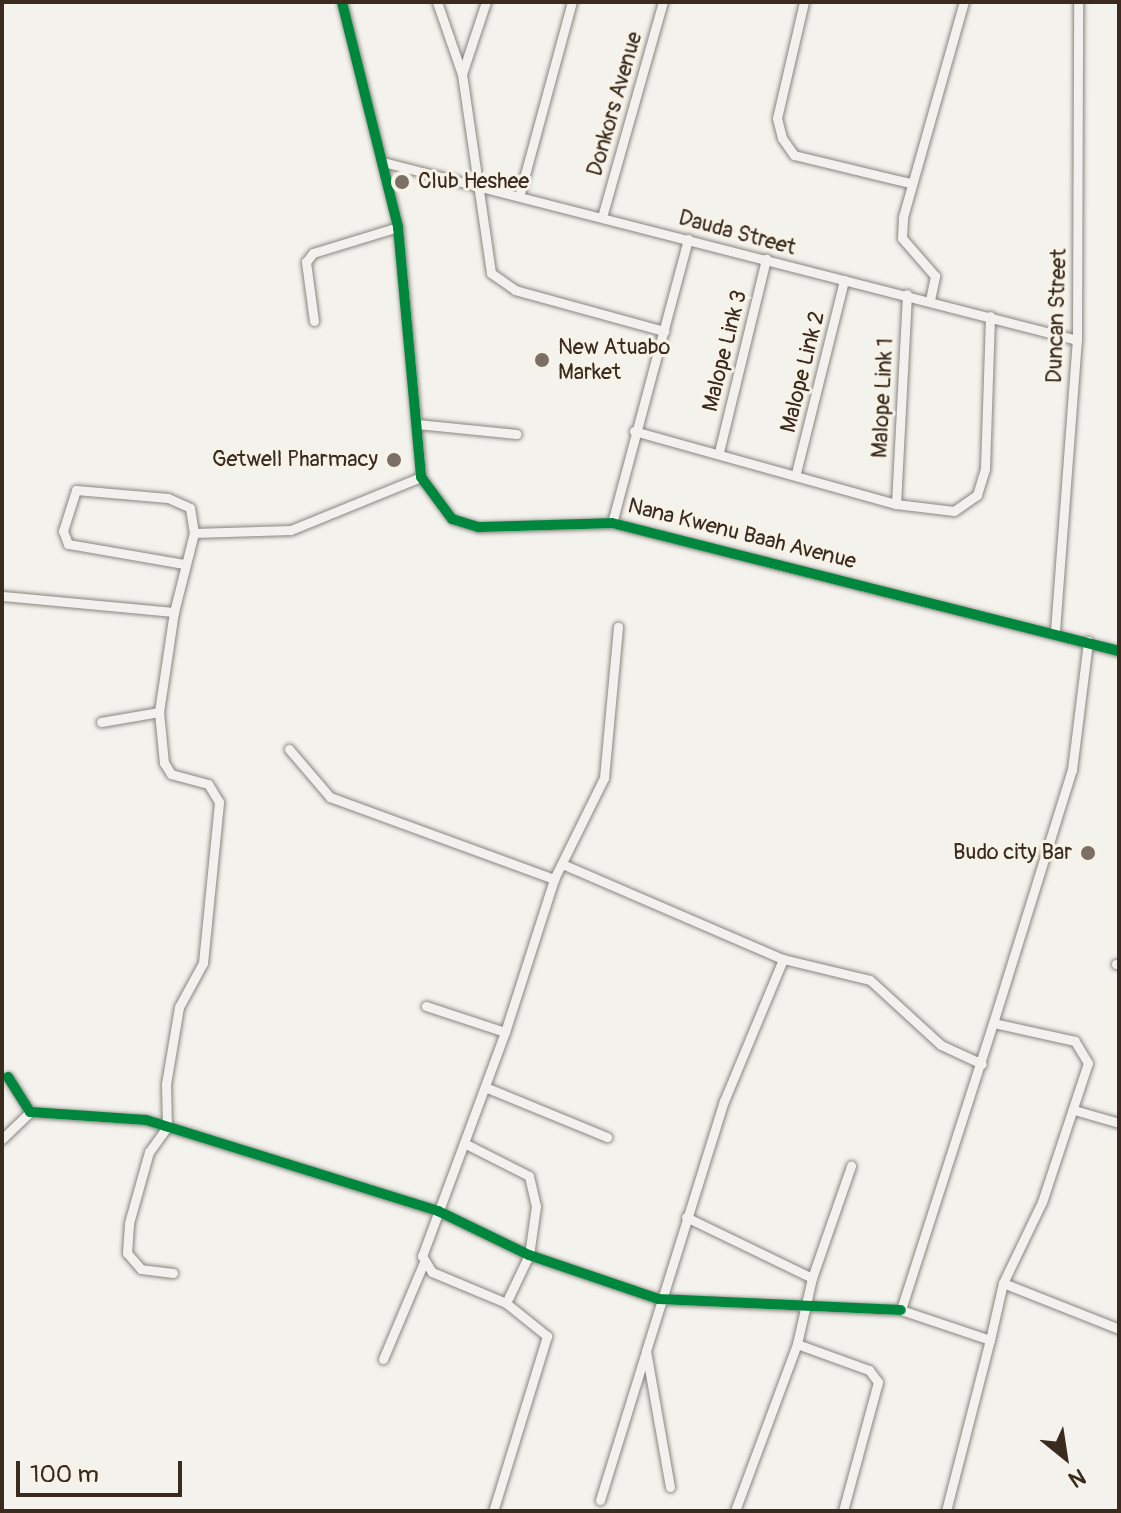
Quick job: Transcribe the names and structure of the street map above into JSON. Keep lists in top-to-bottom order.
{
  "streets": {
    "street": [
      "Donkors Avenue",
      "Dauda Street",
      "Duncan Street",
      "Malope Link 3",
      "Malope Link 2",
      "Malope Link 1",
      "Nana Kwenu Baah Avenue"
    ]
  },
  "crossings": [
    ["Donkors Avenue", "Dauda Street"],
    ["Dauda Street", "Duncan Street"],
    ["Dauda Street", "Malope Link 3"],
    ["Dauda Street", "Malope Link 2"],
    ["Dauda Street", "Malope Link 1"],
    ["Dauda Street", "Nana Kwenu Baah Avenue"],
    ["Duncan Street", "Nana Kwenu Baah Avenue"]
  ],
  "places": [
    "Club Heshee",
    "New Atuabo Market",
    "Getwell Pharmacy",
    "Budo city Bar"
  ],
  "scale_bar": "100 m",
  "north": "bottom right"
}
